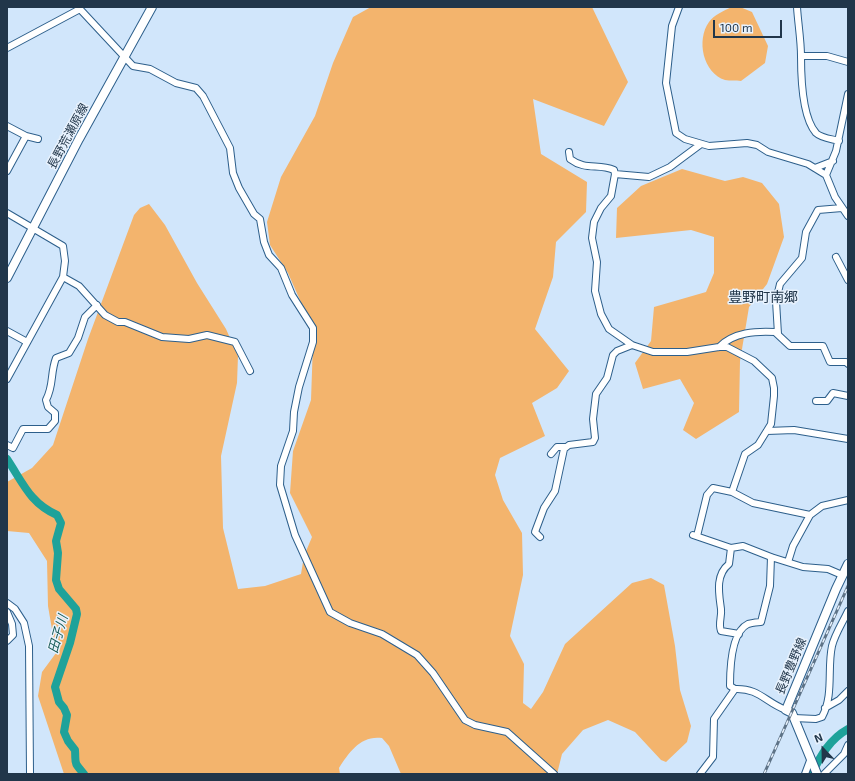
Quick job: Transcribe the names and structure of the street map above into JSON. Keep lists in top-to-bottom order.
{
  "streets": {
    "main road": ["長野荒瀬原線", "長野豊野線"]
  },
  "districts": ["豊野町南郷"],
  "water": ["田子川"],
  "scale_bar": "100 m",
  "north": "top"
}
